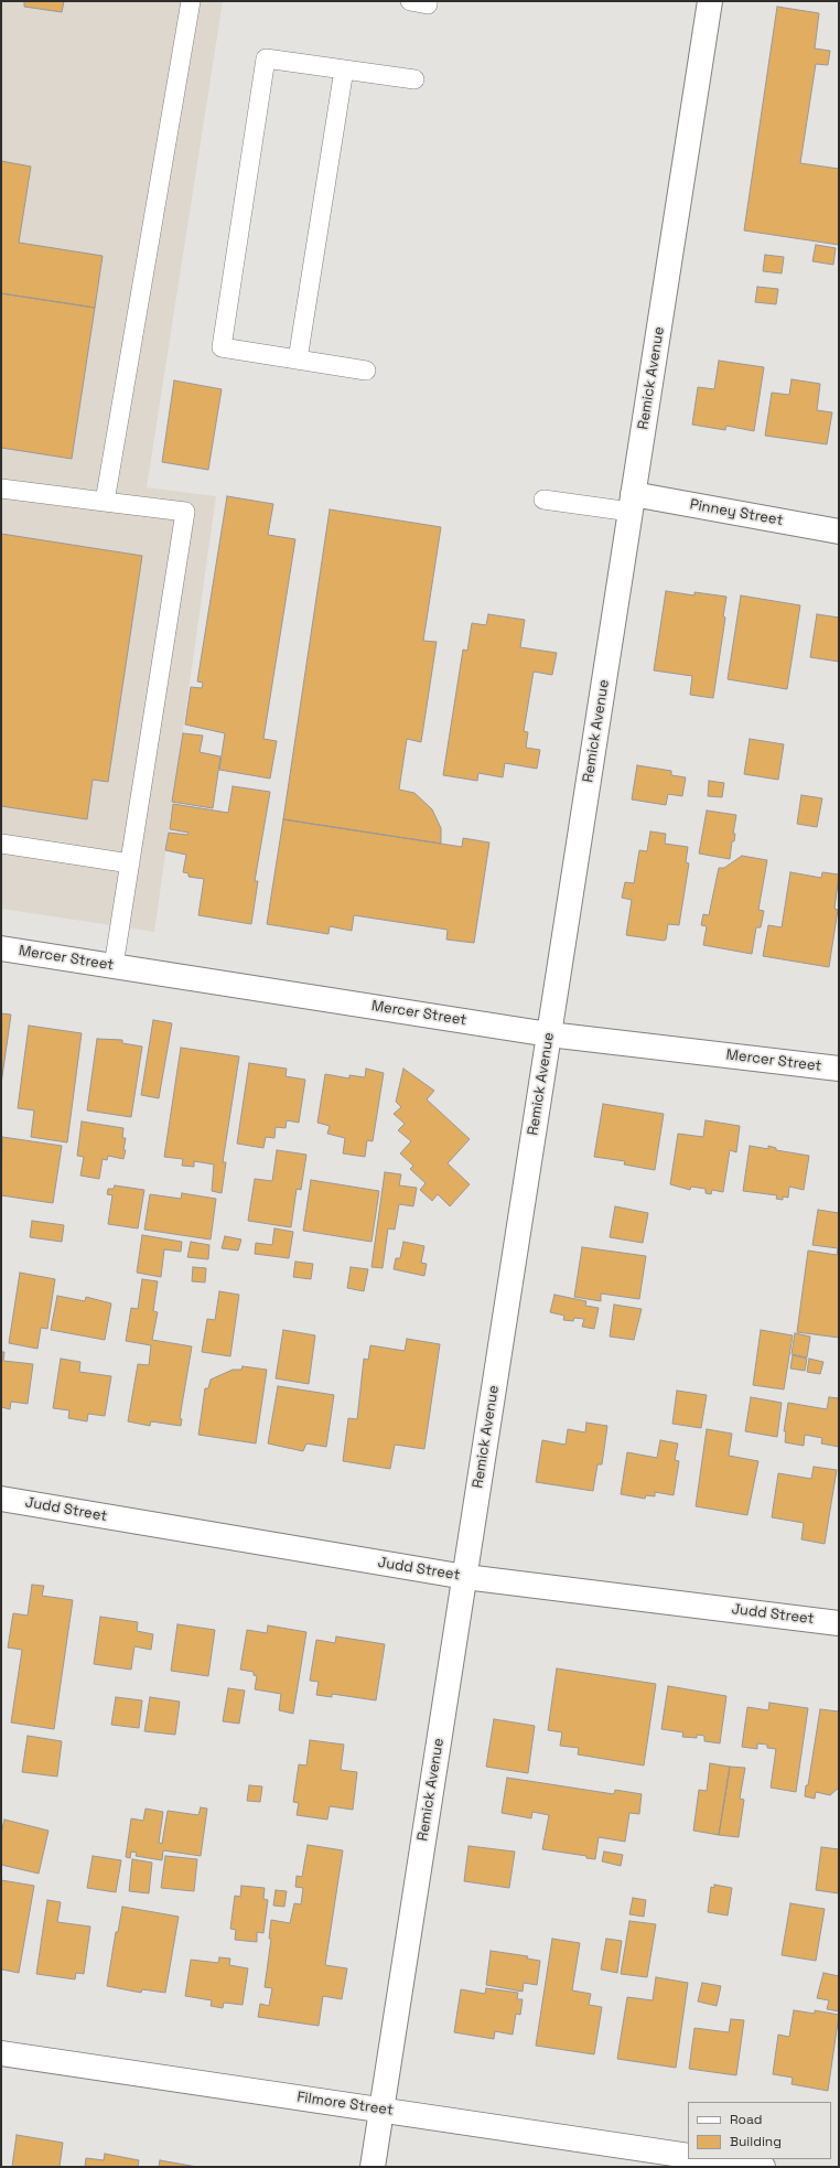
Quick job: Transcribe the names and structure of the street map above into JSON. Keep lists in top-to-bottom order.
{
  "streets": {
    "street": [
      "Remick Avenue",
      "Pinney Street",
      "Mercer Street",
      "Judd Street",
      "Filmore Street"
    ]
  },
  "crossings": [
    ["Remick Avenue", "Pinney Street"],
    ["Remick Avenue", "Mercer Street"],
    ["Remick Avenue", "Judd Street"],
    ["Remick Avenue", "Filmore Street"]
  ],
  "legend": ["Road", "Building"]
}
